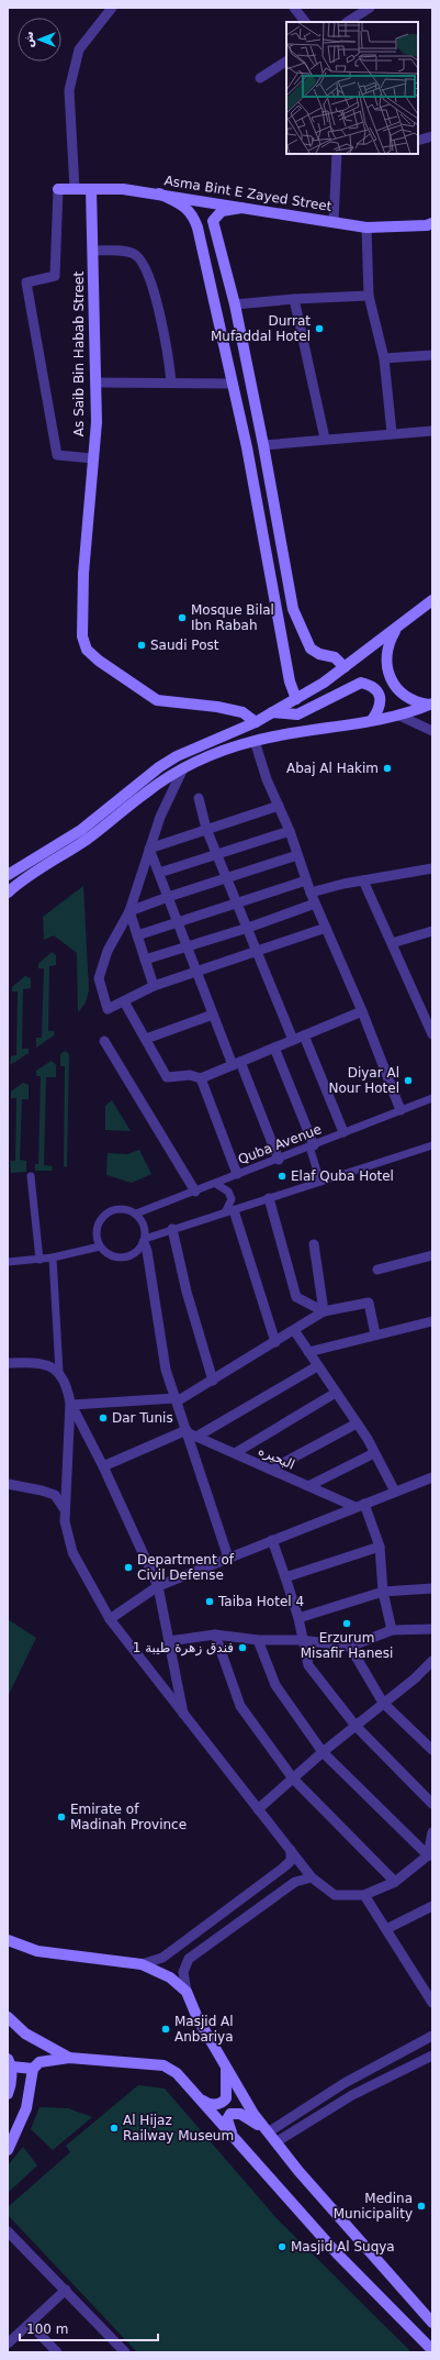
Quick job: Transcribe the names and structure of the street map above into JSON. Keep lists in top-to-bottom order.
{
  "streets": {
    "main road": ["Asma Bint E Zayed Street", "As Saib Bin Habab Street"],
    "street": ["Quba Avenue", "البحيره"]
  },
  "crossings": [
    ["Asma Bint E Zayed Street", "As Saib Bin Habab Street"]
  ],
  "places": [
    "Durrat Mufaddal Hotel",
    "Mosque Bilal Ibn Rabah",
    "Saudi Post",
    "Abaj Al Hakim",
    "Diyar Al Nour Hotel",
    "Elaf Quba Hotel",
    "Dar Tunis",
    "Department of Civil Defense",
    "Taiba Hotel 4",
    "Erzurum Misafir Hanesi",
    "فندق زهرة طيبة 1",
    "Emirate of Madinah Province",
    "Masjid Al Anbariya",
    "Al Hijaz Railway Museum",
    "Medina Municipality",
    "Masjid Al Suqya"
  ],
  "scale_bar": "100 m",
  "north": "left"
}
